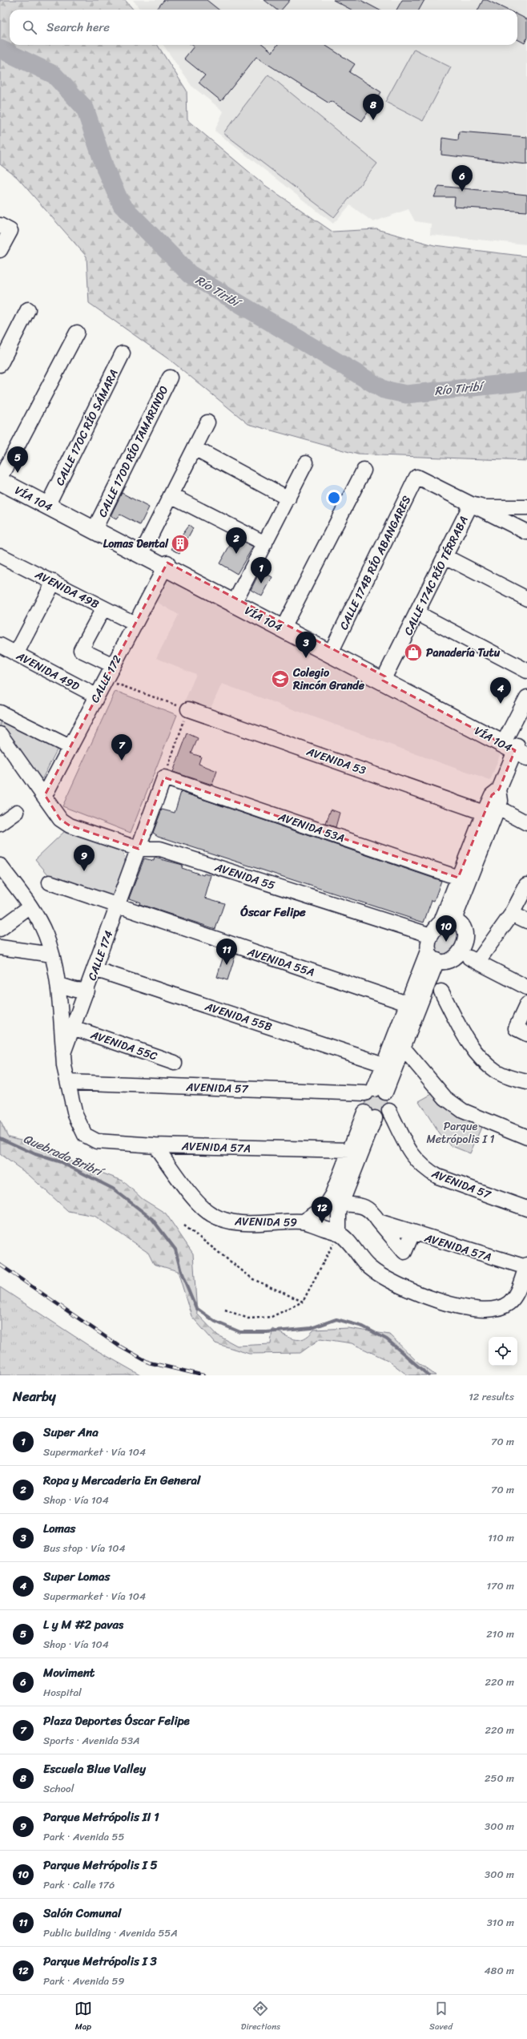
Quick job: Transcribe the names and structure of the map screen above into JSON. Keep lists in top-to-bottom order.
{
  "streets": {
    "main road": ["VÍA 104"],
    "street": [
      "CALLE 170C RÍO SÁMARA",
      "CALLE 170D RÍO TAMARINDO",
      "CALLE 174B RÍO ABANGARES",
      "CALLE 174C RÍO TÉRRABA",
      "AVENIDA 49B",
      "AVENIDA 49D",
      "CALLE 172",
      "AVENIDA 53",
      "AVENIDA 53A",
      "AVENIDA 55",
      "CALLE 174",
      "AVENIDA 55A",
      "AVENIDA 55B",
      "AVENIDA 55C",
      "AVENIDA 57",
      "AVENIDA 57A",
      "AVENIDA 59"
    ]
  },
  "crossings": [
    ["CALLE 170C RÍO SÁMARA", "VÍA 104"],
    ["CALLE 170D RÍO TAMARINDO", "VÍA 104"],
    ["VÍA 104", "CALLE 174B RÍO ABANGARES"],
    ["VÍA 104", "CALLE 174C RÍO TÉRRABA"],
    ["VÍA 104", "CALLE 172"],
    ["CALLE 174B RÍO ABANGARES", "CALLE 174C RÍO TÉRRABA"],
    ["AVENIDA 49B", "CALLE 172"],
    ["AVENIDA 49D", "CALLE 172"],
    ["CALLE 172", "AVENIDA 55"],
    ["AVENIDA 53A", "CALLE 174"],
    ["AVENIDA 55", "CALLE 174"],
    ["CALLE 174", "AVENIDA 55A"],
    ["CALLE 174", "AVENIDA 55B"],
    ["CALLE 174", "AVENIDA 55C"],
    ["AVENIDA 57", "AVENIDA 57A"],
    ["AVENIDA 57A", "AVENIDA 59"]
  ],
  "districts": ["Óscar Felipe"],
  "water": ["Río Tiribí", "Quebrada Bribrí"],
  "parks": ["Parque Metrópolis I 1"],
  "places": {
    "building": ["Lomas Dental"],
    "shop": ["Panadería Tutu"],
    "school or university": ["Colegio Rincón Grande"]
  },
  "page": {
    "search": "Search here",
    "pins": [
      "8",
      "6",
      "5",
      "2",
      "1",
      "3",
      "4",
      "7",
      "9",
      "10",
      "11",
      "12"
    ],
    "heading": ["Nearby", "12 results"],
    "list": [
      {
        "mark": "1",
        "name": "Super Ana",
        "note": "Supermarket · Vía 104",
        "value": "70 m"
      },
      {
        "mark": "2",
        "name": "Ropa y Mercaderia En General",
        "note": "Shop · Vía 104",
        "value": "70 m"
      },
      {
        "mark": "3",
        "name": "Lomas",
        "note": "Bus stop · Vía 104",
        "value": "110 m"
      },
      {
        "mark": "4",
        "name": "Super Lomas",
        "note": "Supermarket · Vía 104",
        "value": "170 m"
      },
      {
        "mark": "5",
        "name": "L y M #2 pavas",
        "note": "Shop · Vía 104",
        "value": "210 m"
      },
      {
        "mark": "6",
        "name": "Moviment",
        "note": "Hospital",
        "value": "220 m"
      },
      {
        "mark": "7",
        "name": "Plaza Deportes Óscar Felipe",
        "note": "Sports · Avenida 53A",
        "value": "220 m"
      },
      {
        "mark": "8",
        "name": "Escuela Blue Valley",
        "note": "School",
        "value": "250 m"
      },
      {
        "mark": "9",
        "name": "Parque Metrópolis II 1",
        "note": "Park · Avenida 55",
        "value": "300 m"
      },
      {
        "mark": "10",
        "name": "Parque Metrópolis I 5",
        "note": "Park · Calle 176",
        "value": "300 m"
      },
      {
        "mark": "11",
        "name": "Salón Comunal",
        "note": "Public building · Avenida 55A",
        "value": "310 m"
      },
      {
        "mark": "12",
        "name": "Parque Metrópolis I 3",
        "note": "Park · Avenida 59",
        "value": "480 m"
      }
    ],
    "nav": ["Map", "Directions", "Saved"]
  }
}
